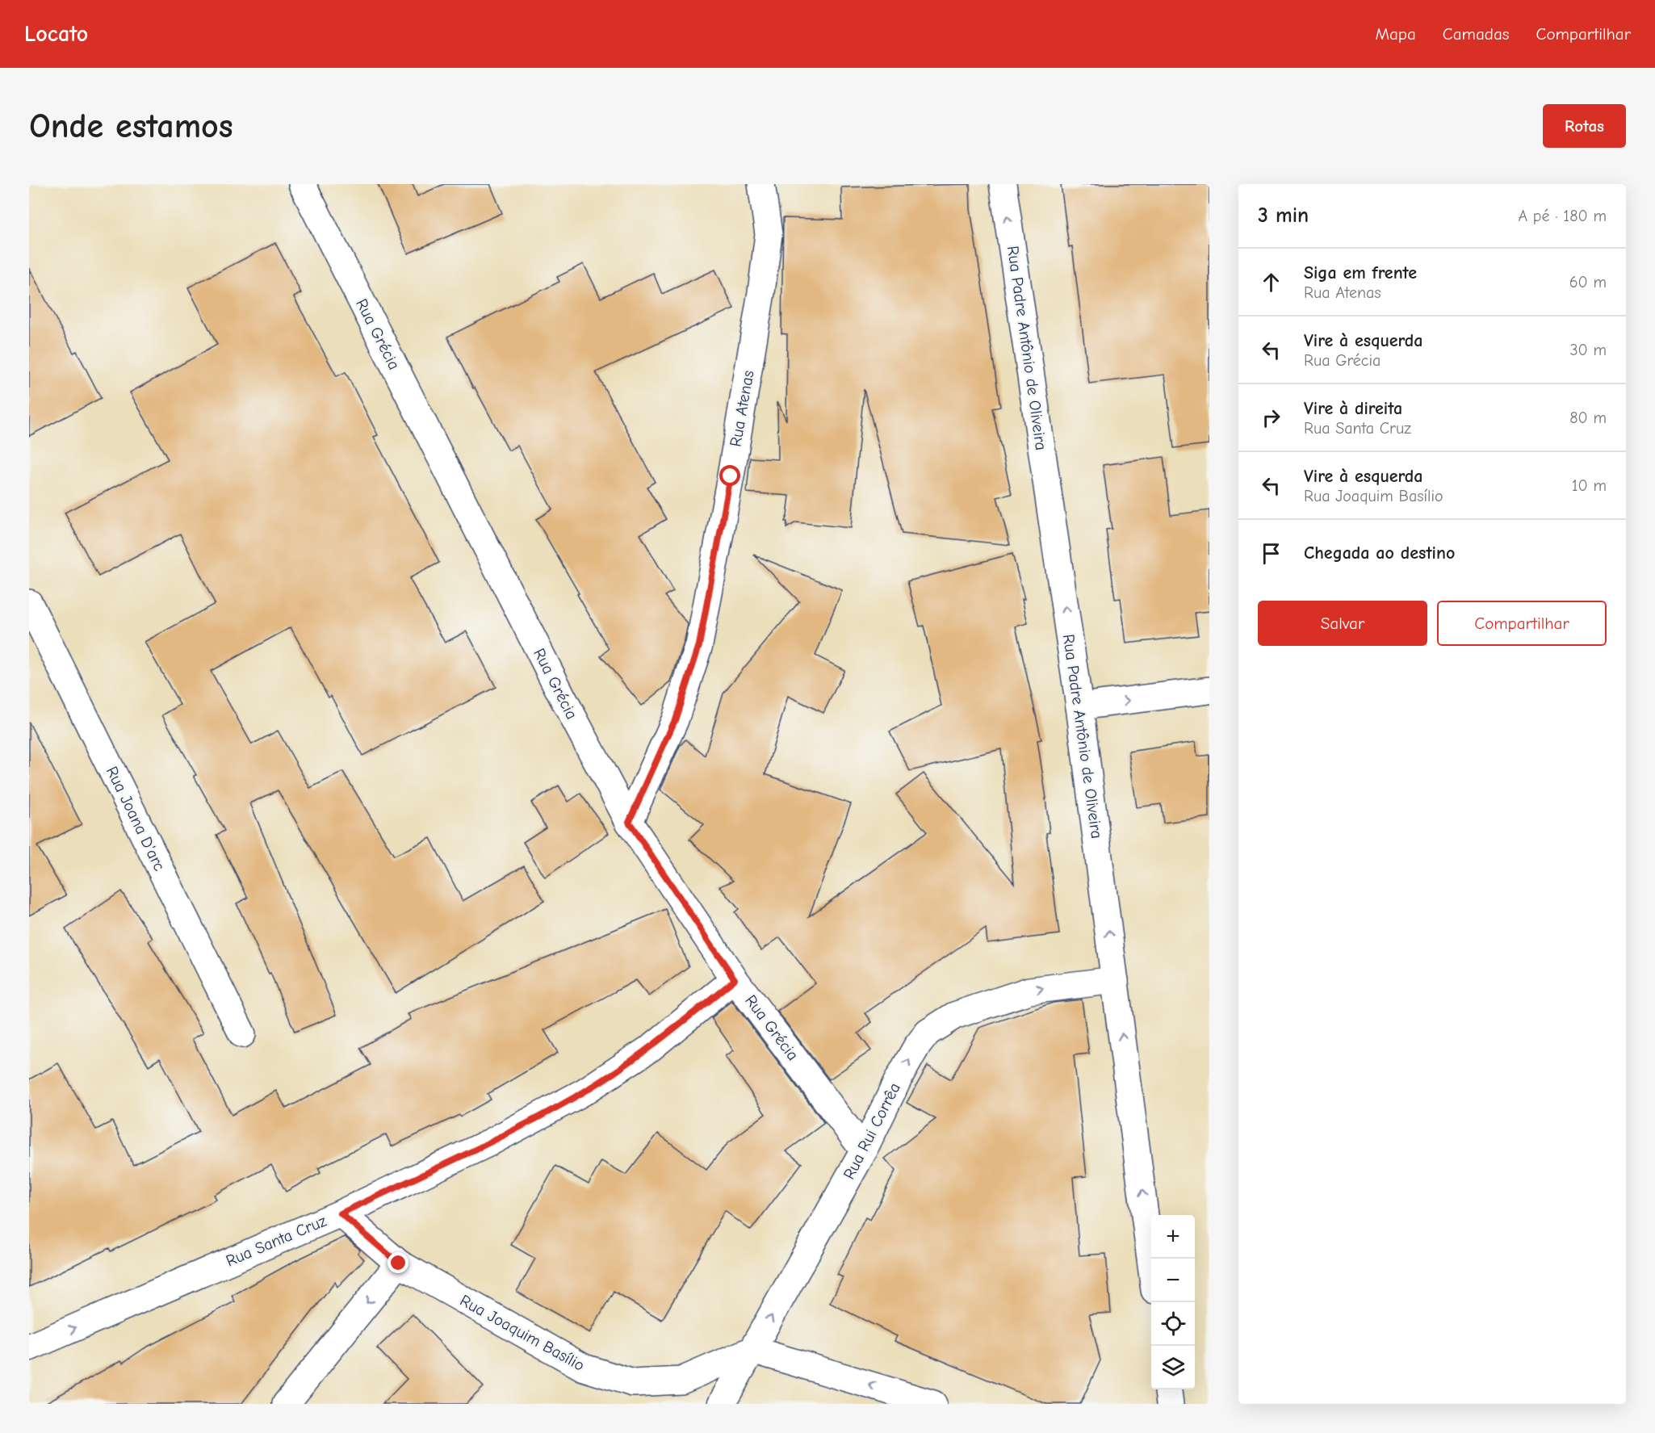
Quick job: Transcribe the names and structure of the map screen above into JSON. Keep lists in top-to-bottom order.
{
  "streets": {
    "street": [
      "Rua Grécia",
      "Rua Padre Antônio de Oliveira",
      "Rua Atenas",
      "Rua Joana D'arc",
      "Rua Rui Corrêa",
      "Rua Santa Cruz",
      "Rua Joaquim Basílio"
    ]
  },
  "crossings": [
    ["Rua Grécia", "Rua Atenas"],
    ["Rua Grécia", "Rua Rui Corrêa"],
    ["Rua Grécia", "Rua Santa Cruz"],
    ["Rua Padre Antônio de Oliveira", "Rua Rui Corrêa"],
    ["Rua Rui Corrêa", "Rua Joaquim Basílio"],
    ["Rua Santa Cruz", "Rua Joaquim Basílio"]
  ],
  "one_way": ["Rua Padre Antônio de Oliveira", "Rua Rui Corrêa", "Rua Santa Cruz"],
  "page": {
    "header": "Locato",
    "nav": ["Mapa", "Camadas", "Compartilhar"],
    "buttons": [
      "Rotas",
      ["Salvar", "Compartilhar"]
    ],
    "title": "Onde estamos",
    "heading": ["3 min", "A pé · 180 m"],
    "list": [
      ["Siga em frente", "Rua Atenas", "60 m"],
      ["Vire à esquerda", "Rua Grécia", "30 m"],
      ["Vire à direita", "Rua Santa Cruz", "80 m"],
      ["Vire à esquerda", "Rua Joaquim Basílio", "10 m"],
      "Chegada ao destino"
    ],
    "map_buttons": ["+", "−"]
  }
}
